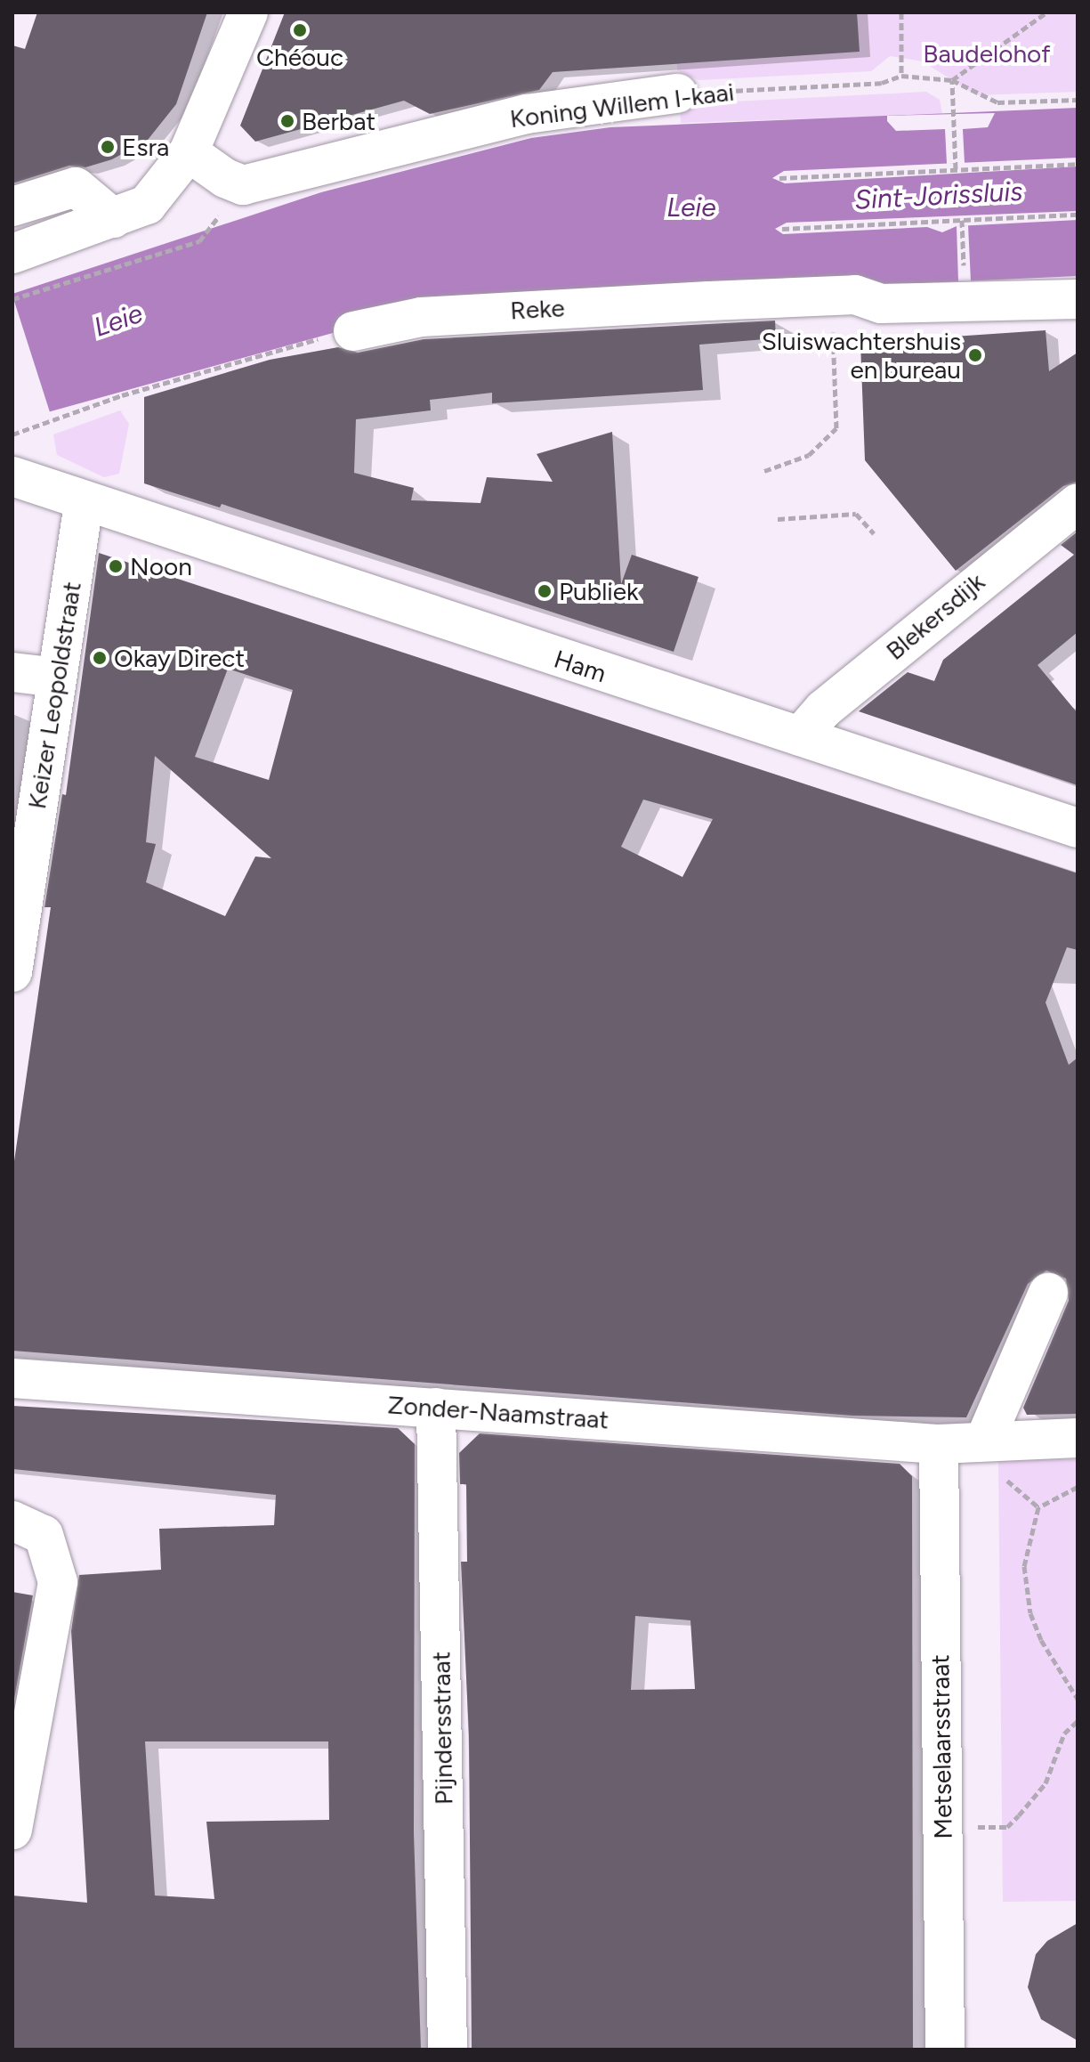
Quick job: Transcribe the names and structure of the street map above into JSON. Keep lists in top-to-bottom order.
{
  "streets": {
    "street": [
      "Koning Willem I-kaai",
      "Reke",
      "Blekersdijk",
      "Ham",
      "Keizer Leopoldstraat",
      "Zonder-Naamstraat",
      "Pijndersstraat",
      "Metselaarsstraat"
    ]
  },
  "crossings": [
    ["Blekersdijk", "Ham"],
    ["Ham", "Keizer Leopoldstraat"],
    ["Zonder-Naamstraat", "Pijndersstraat"],
    ["Zonder-Naamstraat", "Metselaarsstraat"]
  ],
  "water": ["Sint-Jorissluis", "Leie"],
  "parks": ["Baudelohof"],
  "places": [
    "Chéouc",
    "Berbat",
    "Esra",
    "Sluiswachtershuis en bureau",
    "Noon",
    "Publiek",
    "Okay Direct"
  ]
}
